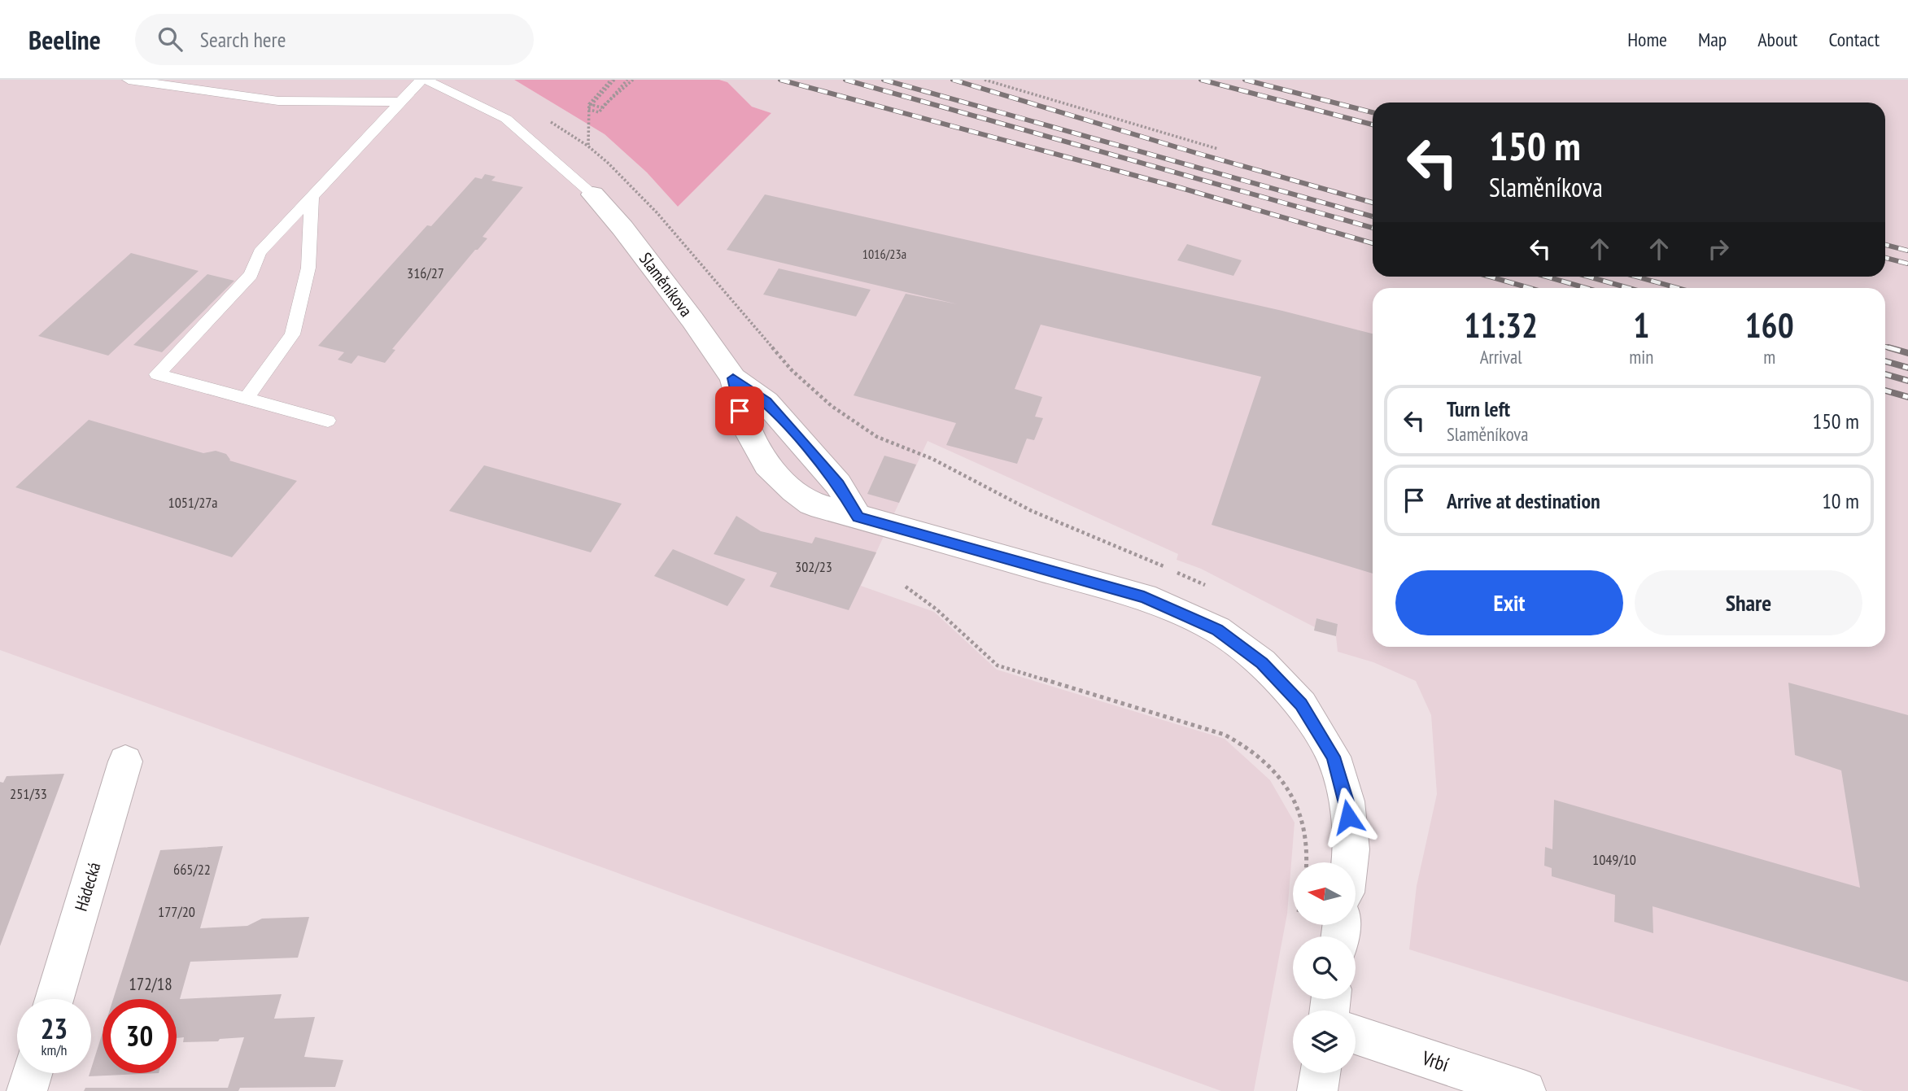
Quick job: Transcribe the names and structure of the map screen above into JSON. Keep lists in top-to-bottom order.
{
  "streets": {
    "street": ["Slaměníkova", "Hádecká", "Vrbí"]
  },
  "house_numbers": [
    "1016/23a",
    "316/27",
    "1051/27a",
    "302/23",
    "251/33",
    "1049/10",
    "665/22",
    "177/20",
    "172/18"
  ],
  "north": "left",
  "page": {
    "header": "Beeline",
    "search": "Search here",
    "nav": [
      "Home",
      "Map",
      "About",
      "Contact"
    ],
    "turn": ["150 m", "Slaměníkova"],
    "eta": [
      "11:32",
      "Arrival",
      "1",
      "min",
      "160",
      "m"
    ],
    "list": [
      {
        "name": "Turn left",
        "note": "Slaměníkova",
        "value": "150 m"
      },
      {
        "name": "Arrive at destination",
        "value": "10 m"
      }
    ],
    "buttons": ["Exit", "Share"],
    "speed": "23 km/h",
    "limit": "30"
  }
}
